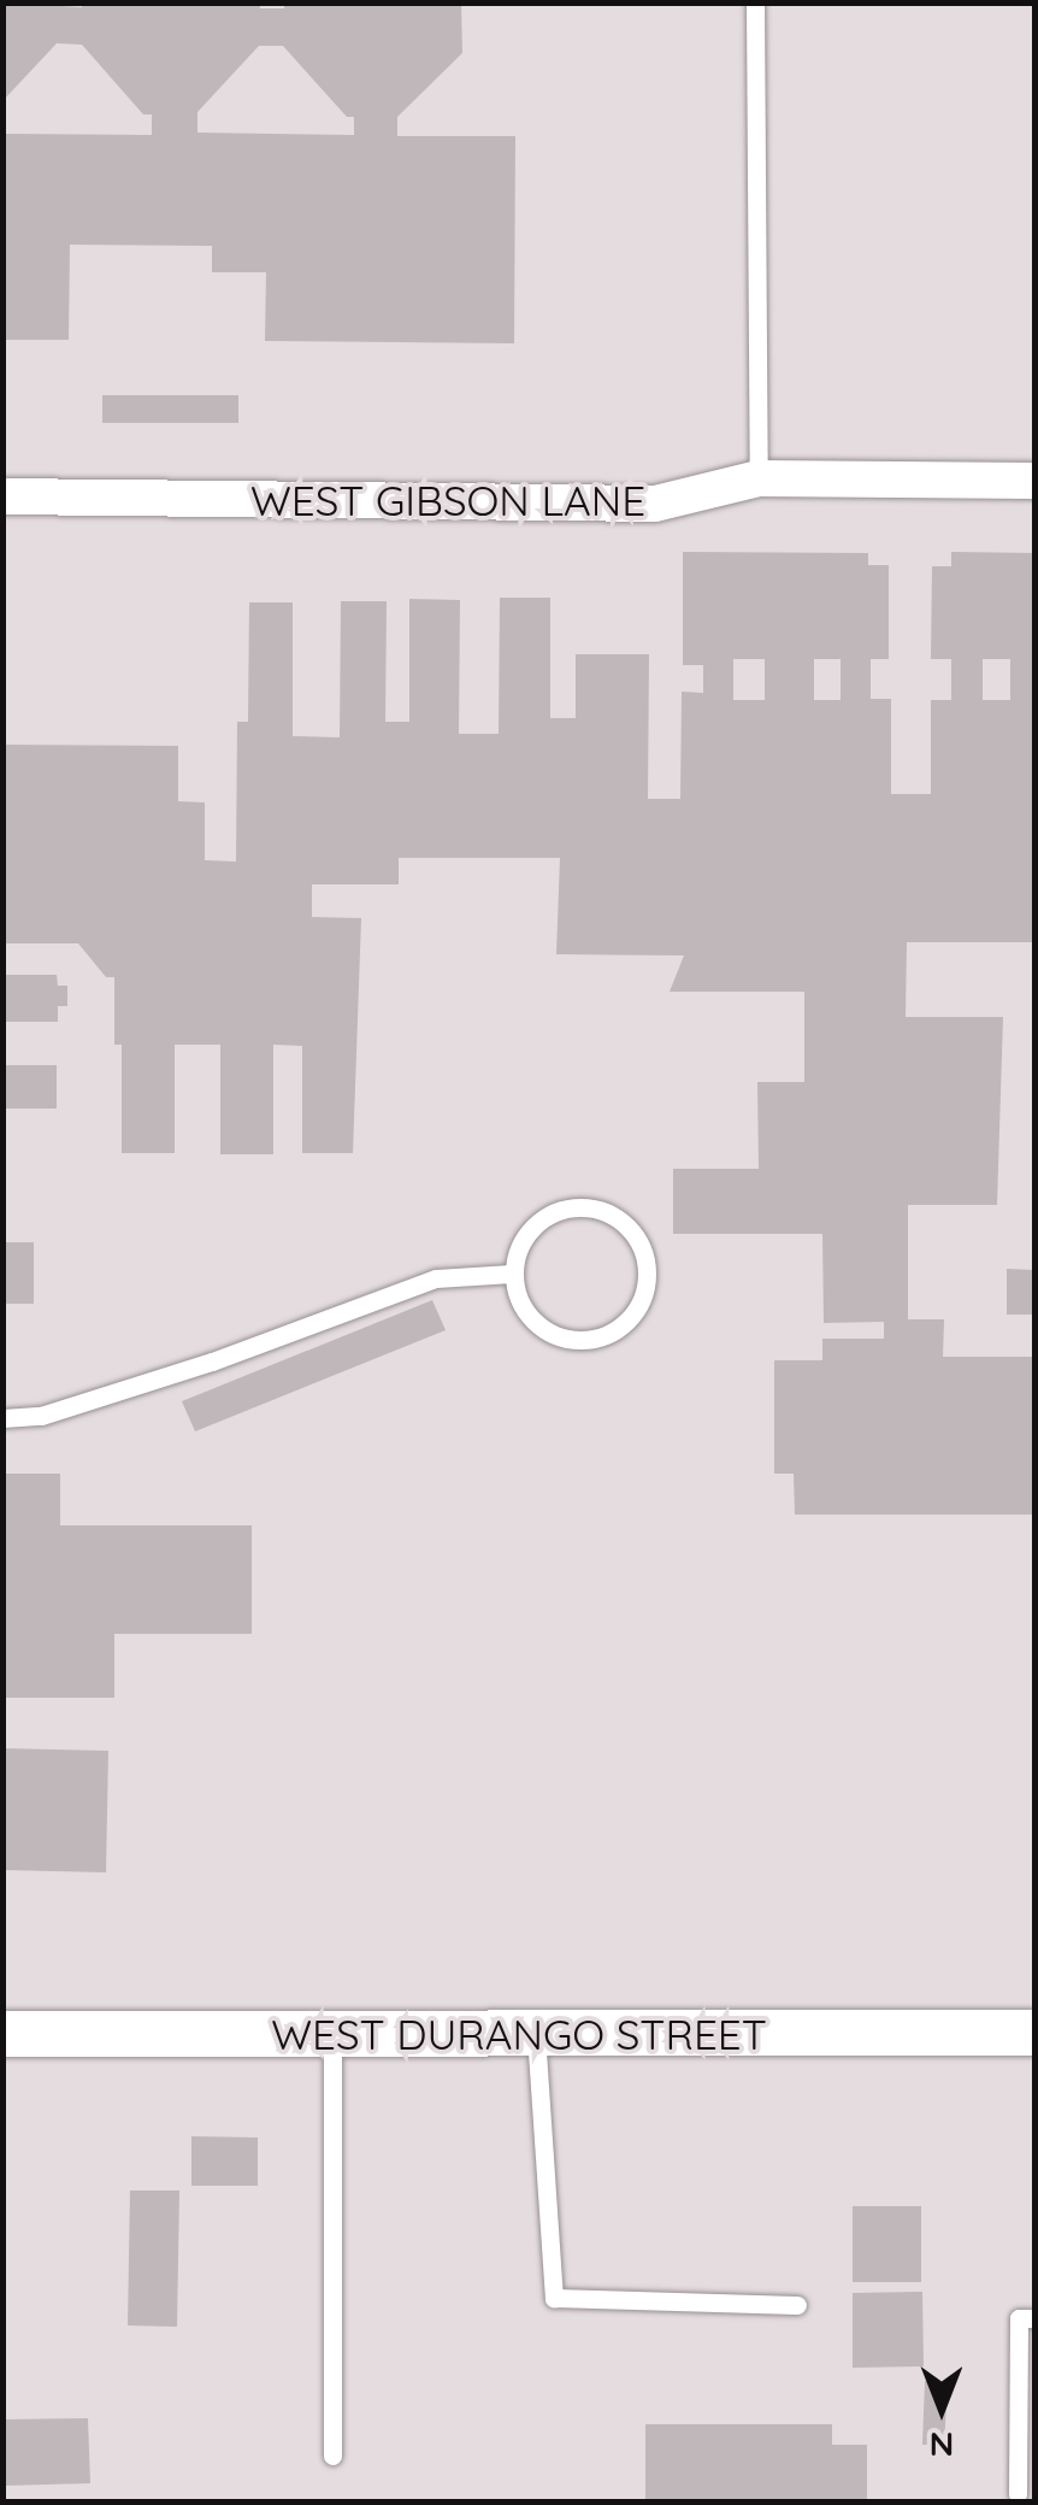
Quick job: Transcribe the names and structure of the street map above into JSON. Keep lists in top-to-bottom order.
{
  "streets": {
    "street": ["WEST GIBSON LANE", "WEST DURANGO STREET"]
  },
  "north": "bottom"
}
